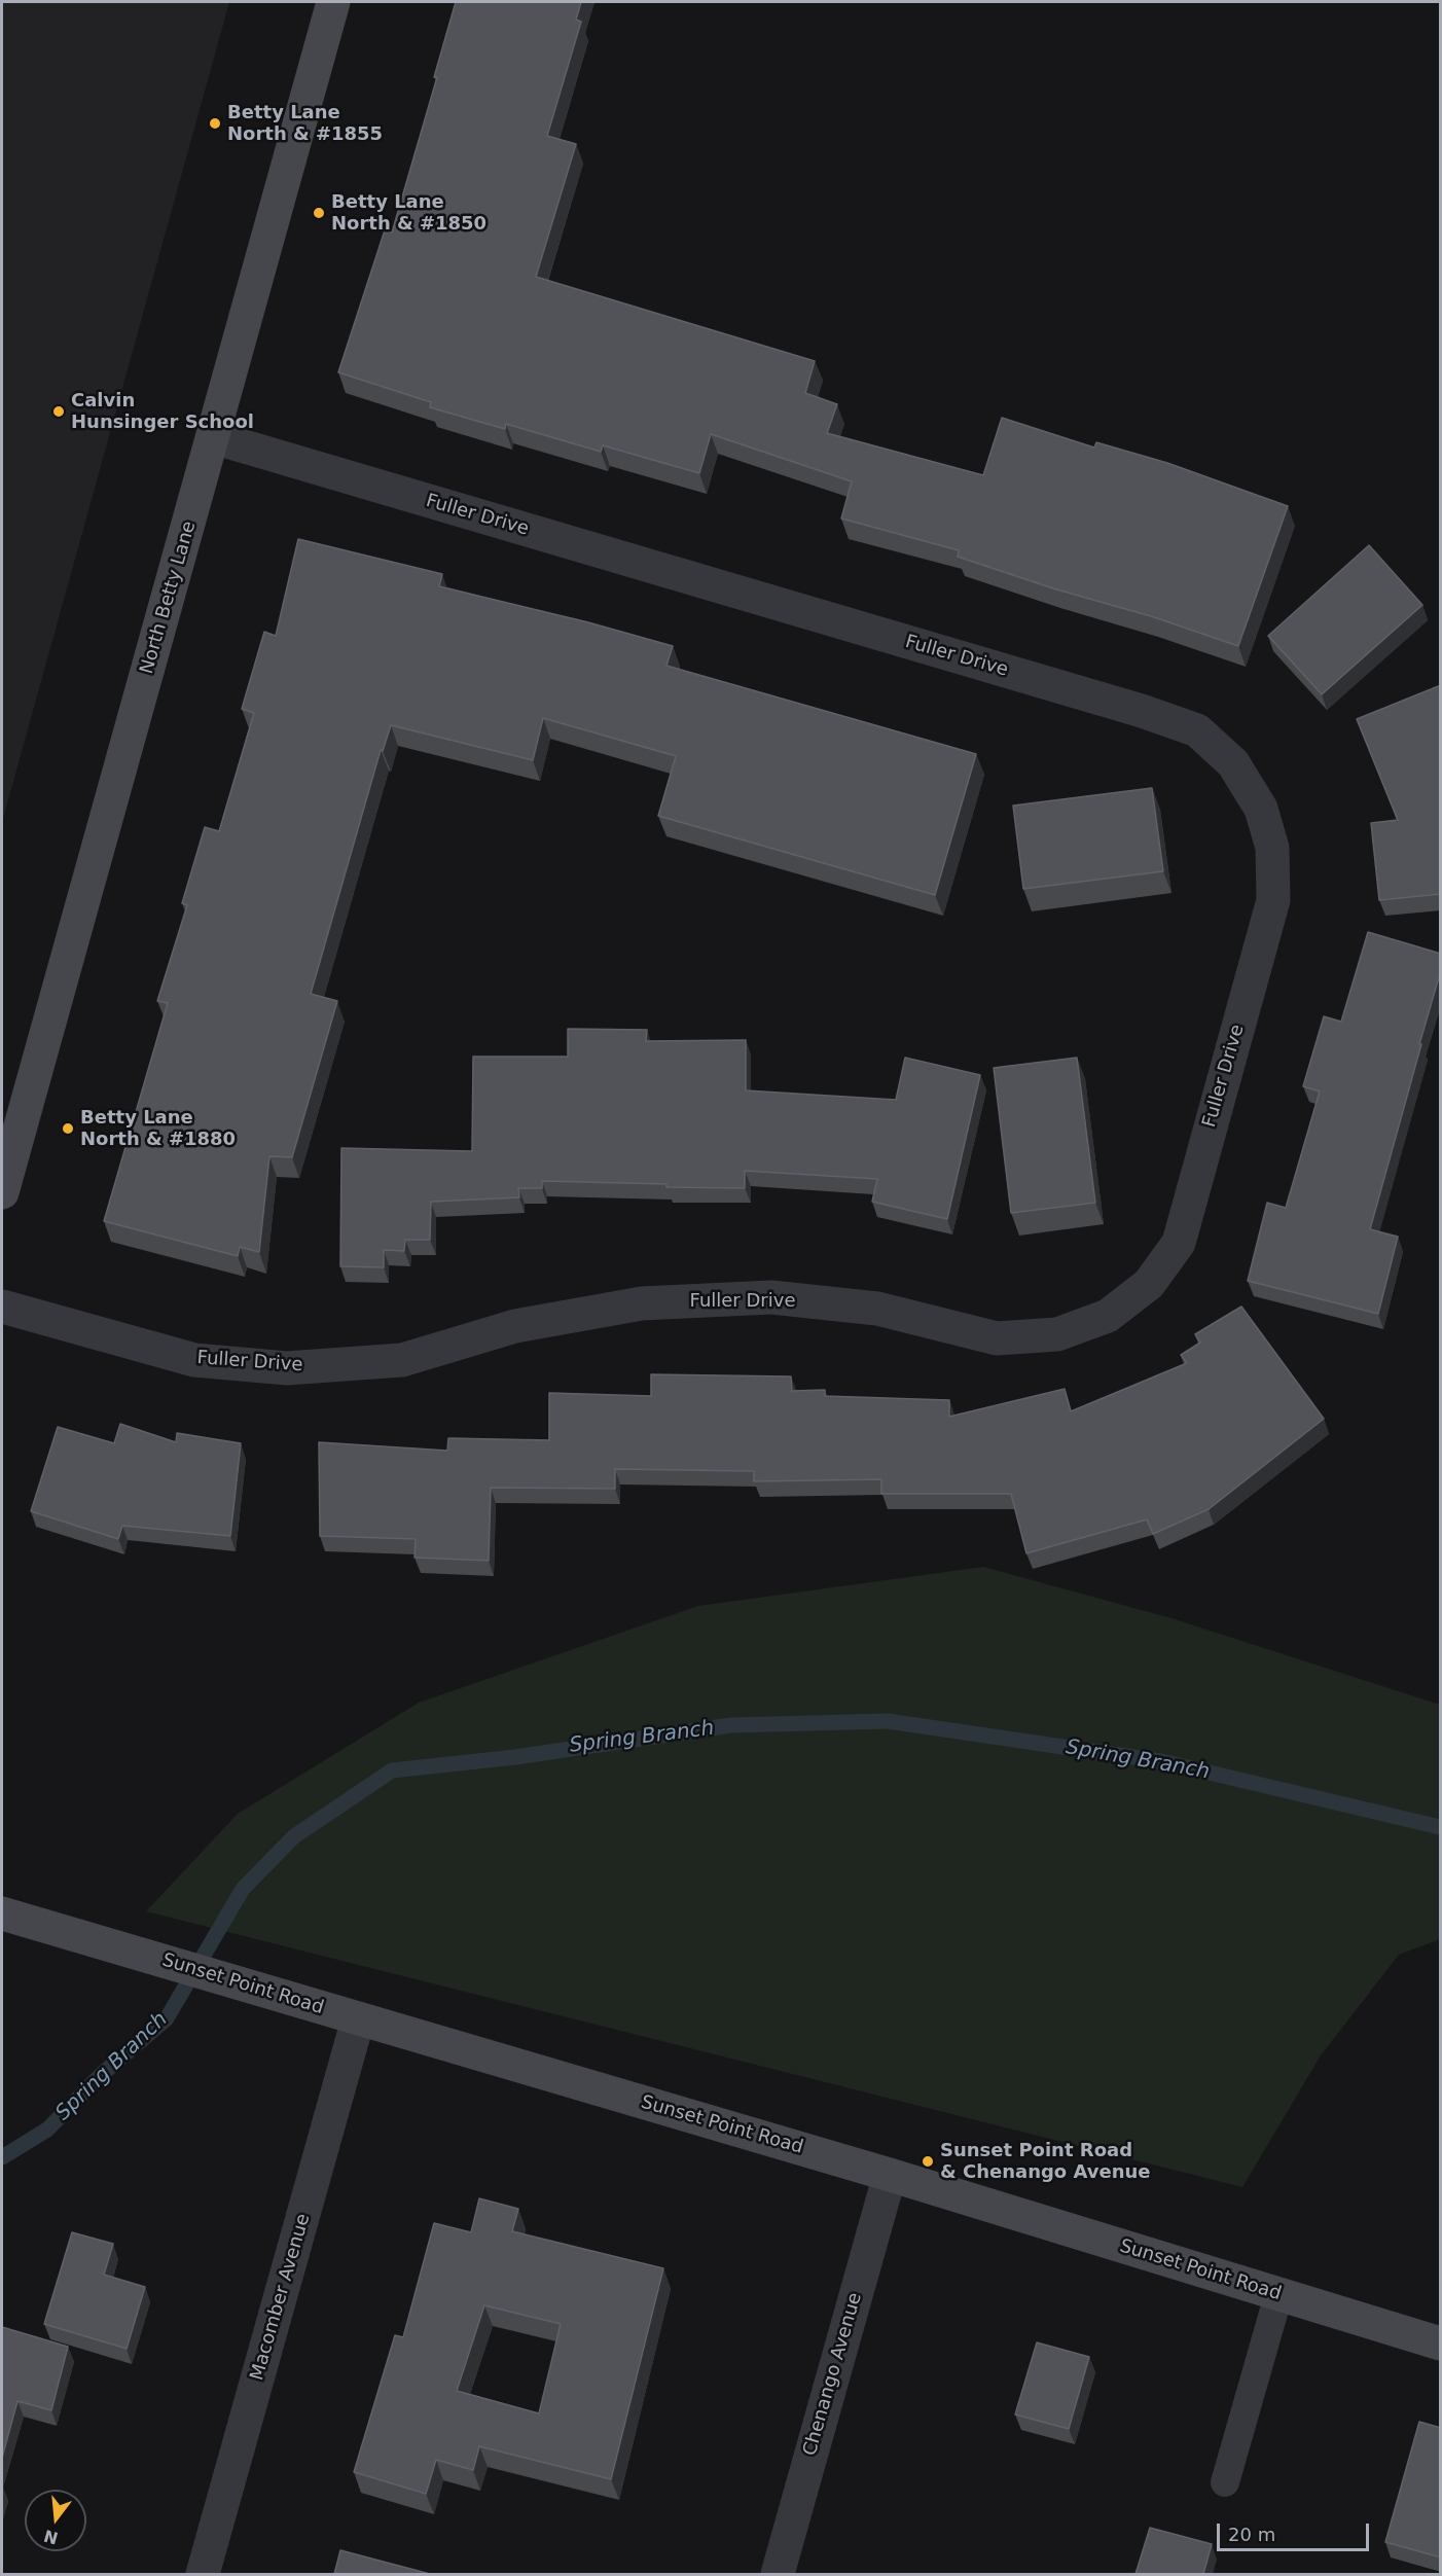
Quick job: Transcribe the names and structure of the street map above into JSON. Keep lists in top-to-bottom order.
{
  "streets": {
    "main road": ["North Betty Lane", "Sunset Point Road"],
    "street": ["Fuller Drive", "Macomber Avenue", "Chenango Avenue"]
  },
  "crossings": [
    ["Fuller Drive", "North Betty Lane"],
    ["Sunset Point Road", "Macomber Avenue"],
    ["Sunset Point Road", "Chenango Avenue"]
  ],
  "water": ["Spring Branch"],
  "places": [
    "Betty Lane North & #1855",
    "Betty Lane North & #1850",
    "Calvin Hunsinger School",
    "Betty Lane North & #1880",
    "Sunset Point Road & Chenango Avenue"
  ],
  "scale_bar": "20 m",
  "north": "bottom"
}
